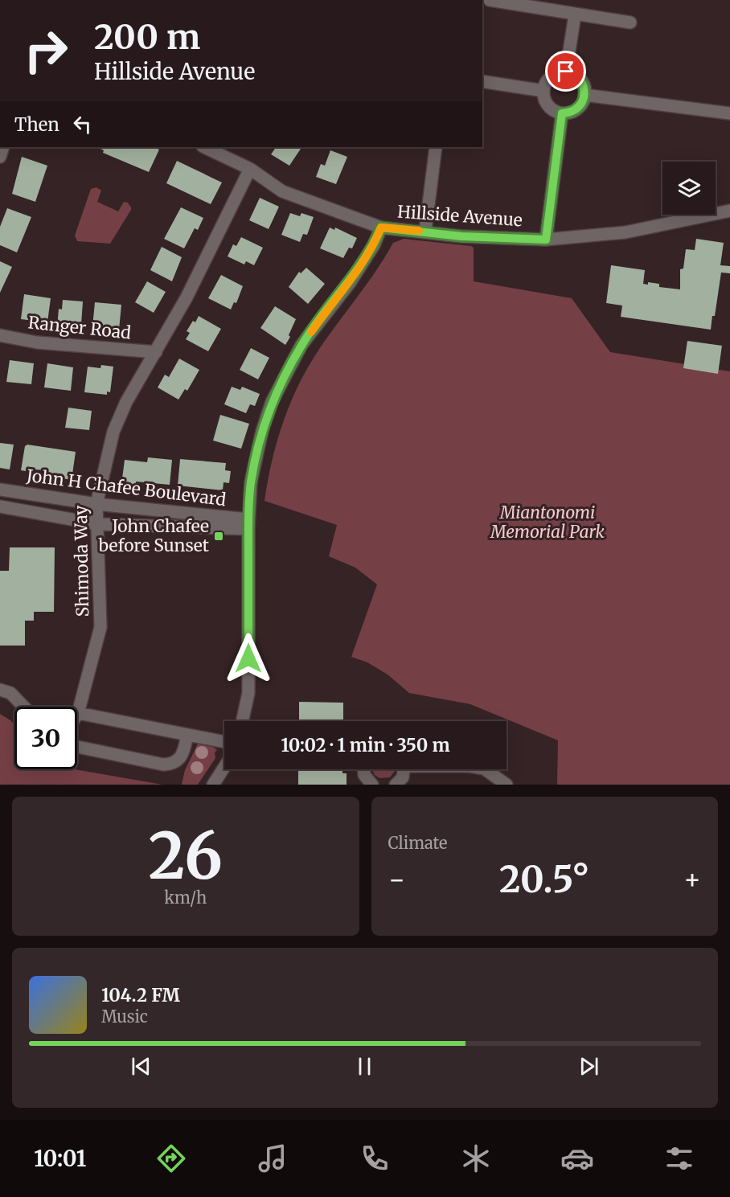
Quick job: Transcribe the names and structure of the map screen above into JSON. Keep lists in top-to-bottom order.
{
  "streets": {
    "street": [
      "Hillside Avenue",
      "Ranger Road",
      "John H Chafee Boulevard",
      "Shimoda Way"
    ]
  },
  "crossings": [
    ["Hillside Avenue", "Shimoda Way"],
    ["Ranger Road", "Shimoda Way"],
    ["John H Chafee Boulevard", "Shimoda Way"]
  ],
  "parks": ["Miantonomi Memorial Park"],
  "places": {
    "transit": ["John Chafee before Sunset"]
  },
  "page": {
    "turn": ["200 m", "Hillside Avenue"],
    "then": "Then",
    "limit": "30",
    "trip": "10:02 · 1 min · 350 m",
    "tile": [
      ["26", "km/h"],
      "Climate"
    ],
    "heat": ["−", "20.5°", "+"],
    "song": ["104.2 FM", "Music"],
    "tabs": "10:01"
  }
}
